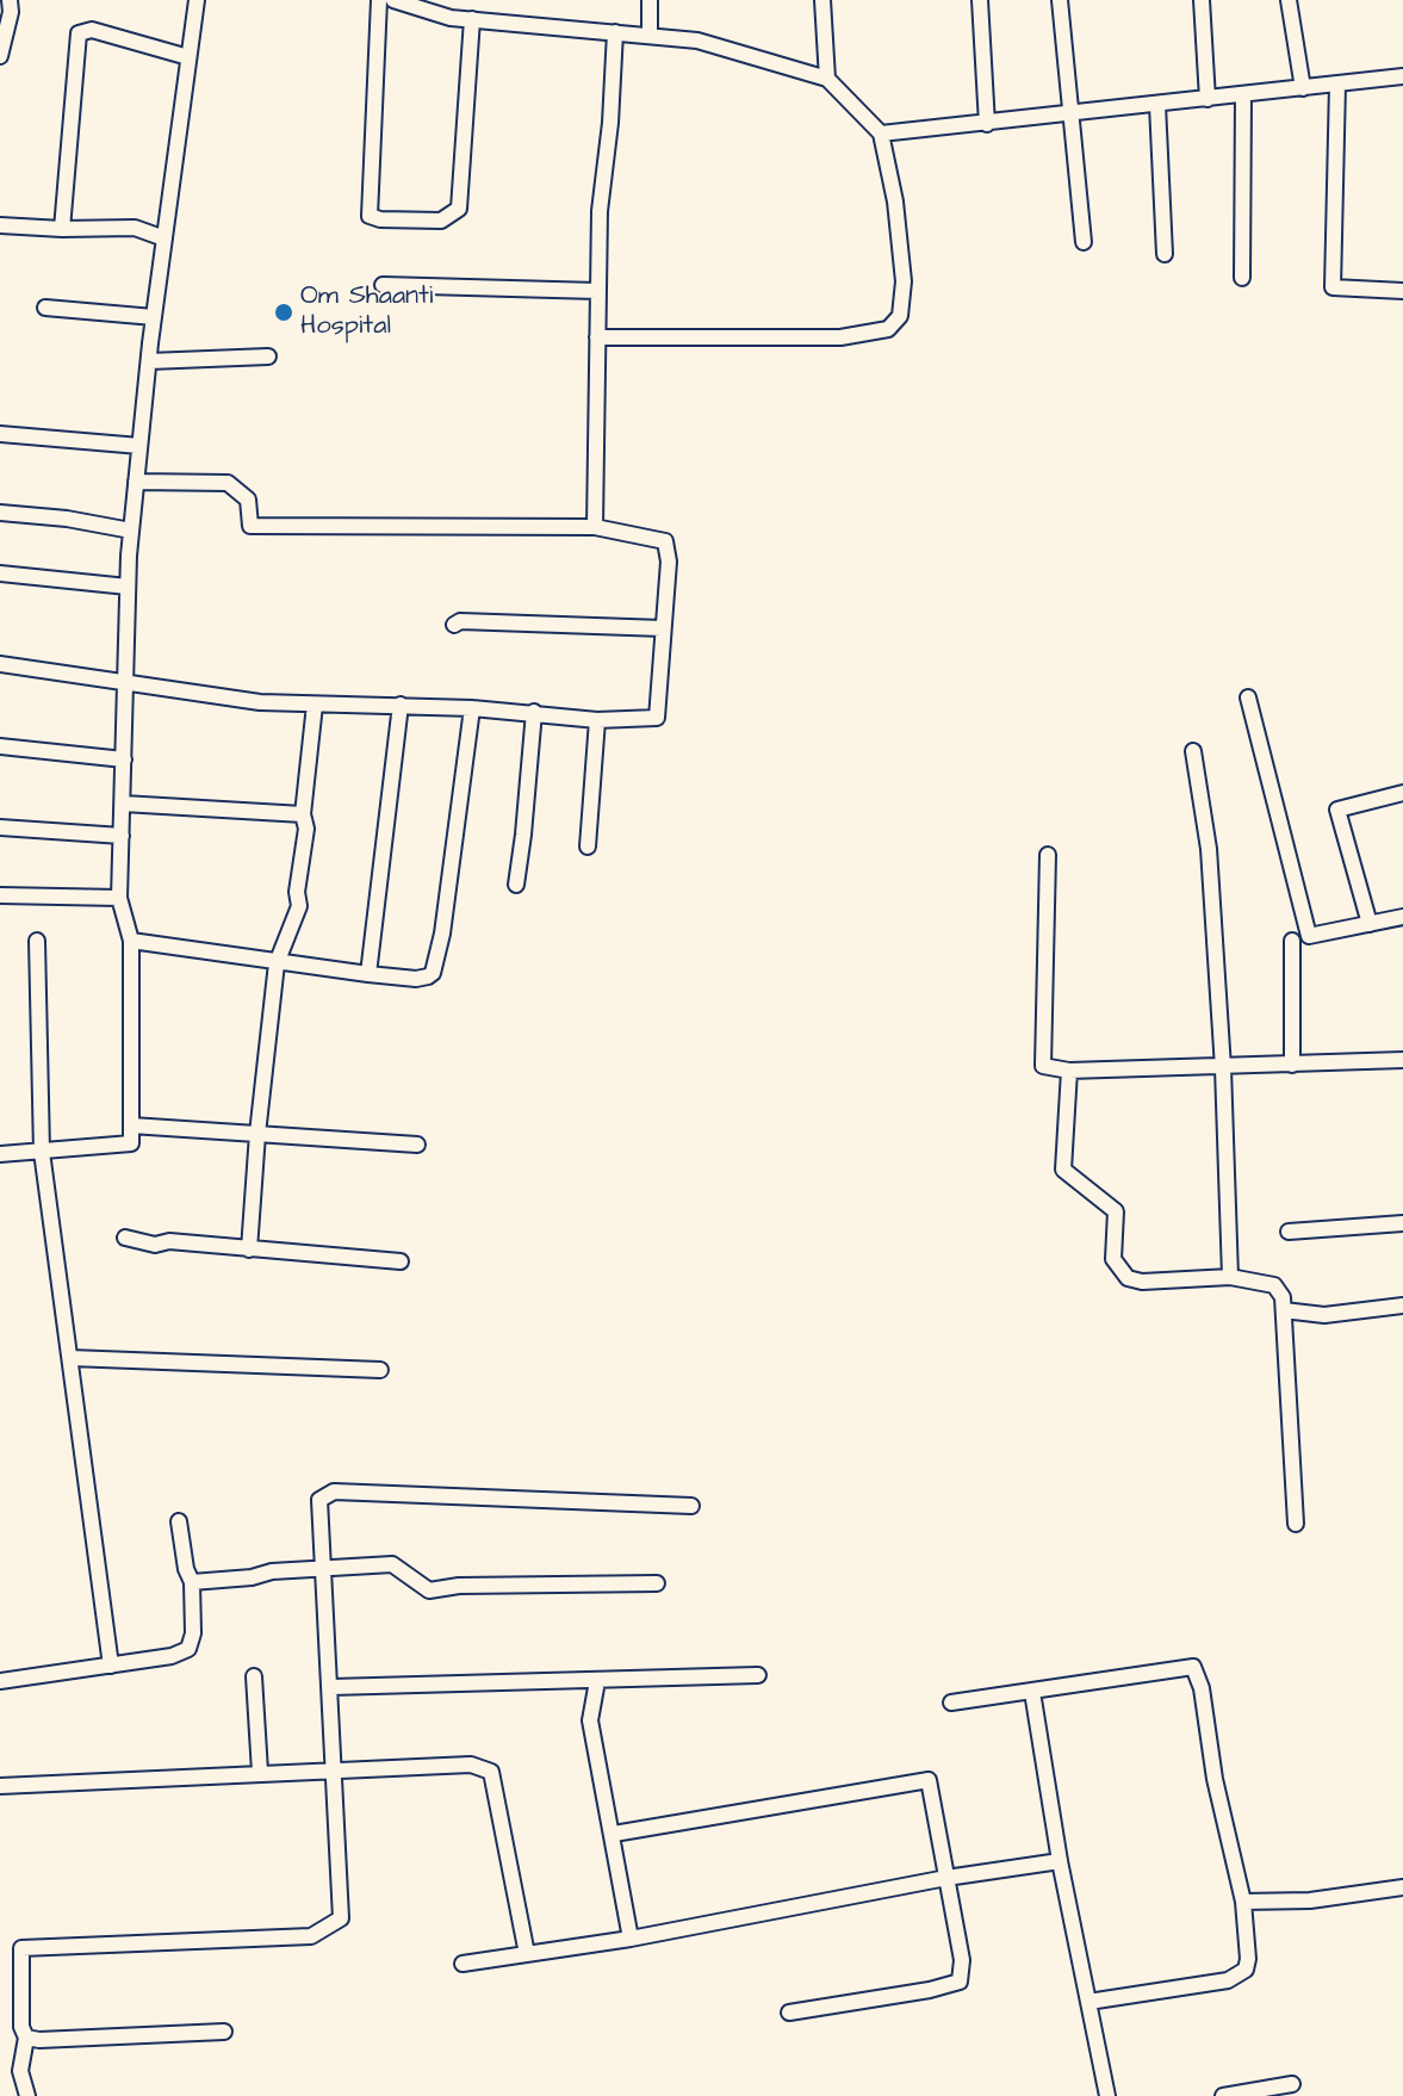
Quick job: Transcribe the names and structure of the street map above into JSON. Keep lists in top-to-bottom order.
{
  "places": ["Om Shaanti Hospital"]
}
